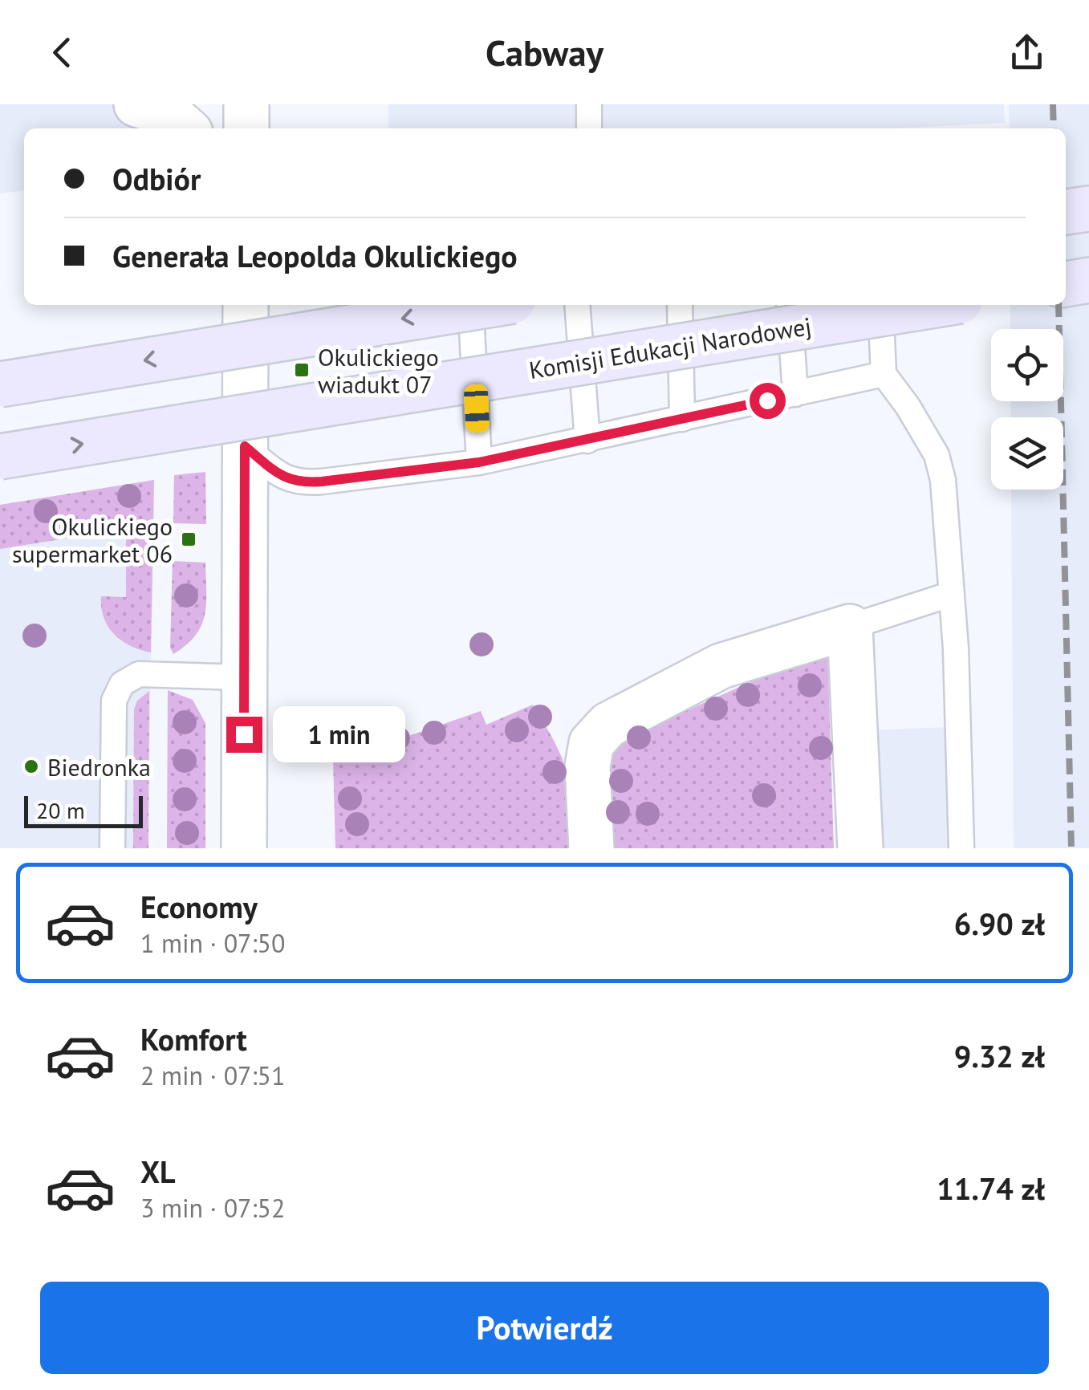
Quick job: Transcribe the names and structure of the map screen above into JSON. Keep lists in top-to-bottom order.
{
  "streets": {
    "main road": ["Komisji Edukacji Narodowej"]
  },
  "places": {
    "transit": ["Okulickiego wiadukt 07", "Okulickiego supermarket 06"],
    "other": ["Biedronka"]
  },
  "scale_bar": "20 m",
  "page": {
    "header": "Cabway",
    "banner": ["Odbiór", "Generała Leopolda Okulickiego"],
    "bubble": "1 min",
    "scale": "20 m",
    "list": [
      {
        "name": "Economy",
        "note": "1 min · 07:50",
        "value": "6.90 zł"
      },
      {
        "name": "Komfort",
        "note": "2 min · 07:51",
        "value": "9.32 zł"
      },
      {
        "name": "XL",
        "note": "3 min · 07:52",
        "value": "11.74 zł"
      }
    ],
    "buttons": "Potwierdź"
  }
}
